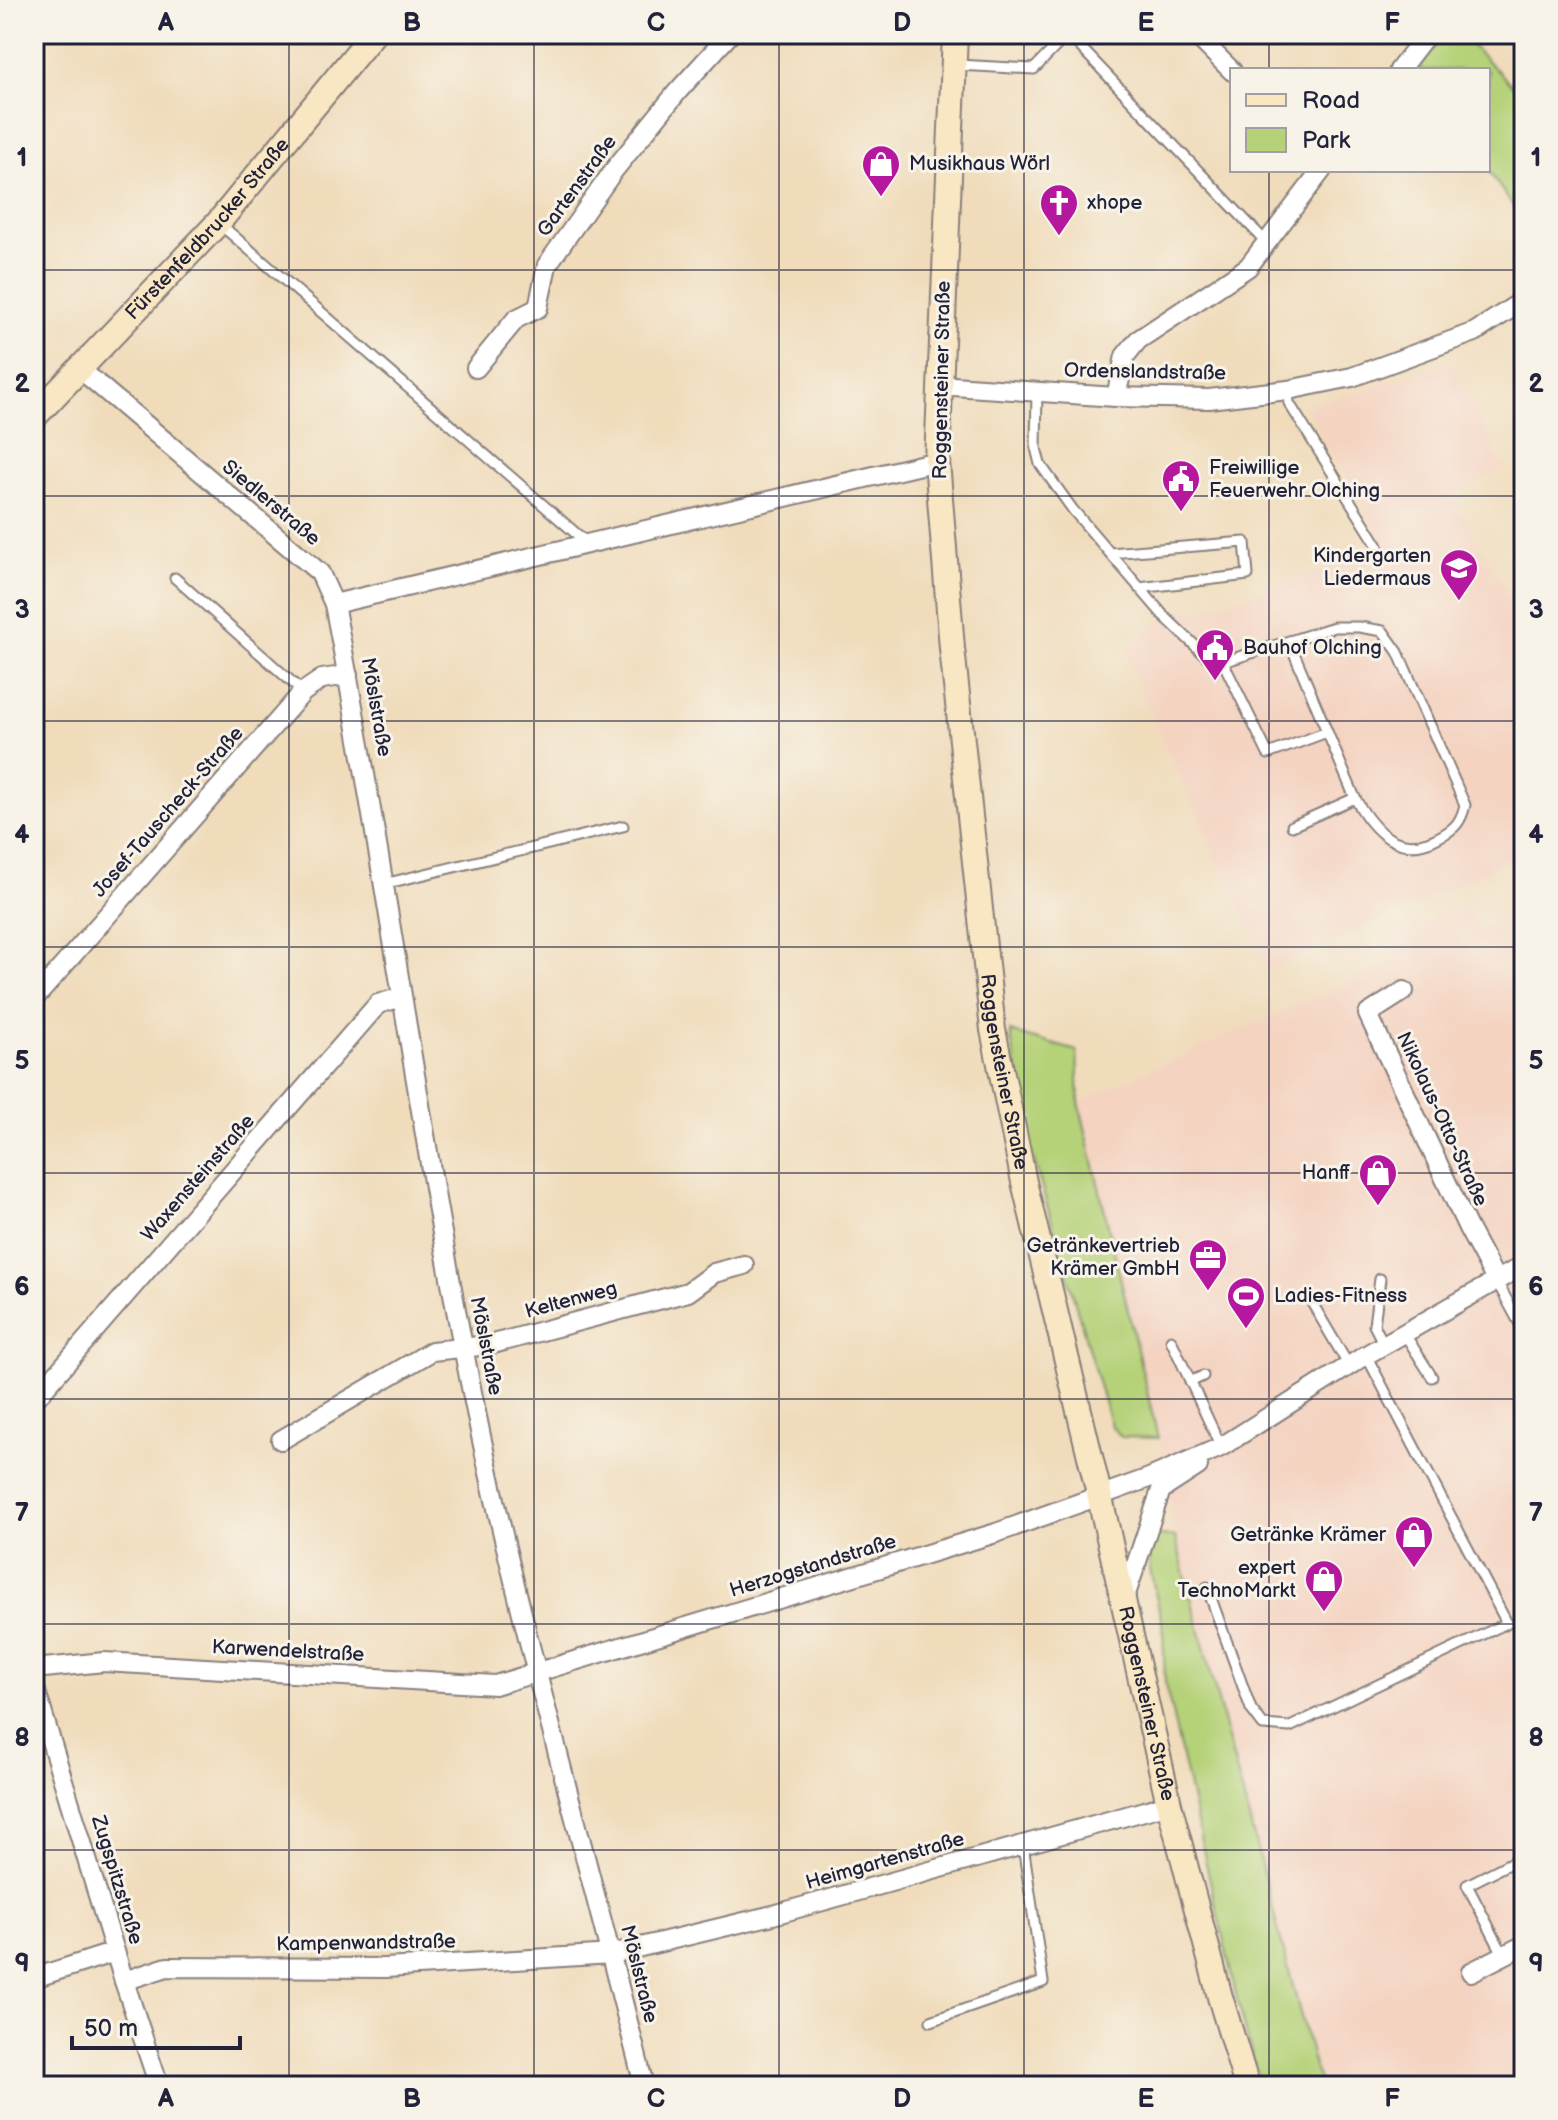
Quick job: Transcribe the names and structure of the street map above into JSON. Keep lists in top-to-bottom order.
{
  "streets": {
    "main road": ["Fürstenfeldbrucker Straße", "Roggensteiner Straße"],
    "street": [
      "Gartenstraße",
      "Ordenslandstraße",
      "Siedlerstraße",
      "Möslstraße",
      "Josef-Tauscheck-Straße",
      "Nikolaus-Otto-Straße",
      "Waxensteinstraße",
      "Keltenweg",
      "Herzogstandstraße",
      "Karwendelstraße",
      "Heimgartenstraße",
      "Zugspitzstraße",
      "Kampenwandstraße"
    ]
  },
  "crossings": [
    ["Fürstenfeldbrucker Straße", "Siedlerstraße"],
    ["Ordenslandstraße", "Roggensteiner Straße"],
    ["Roggensteiner Straße", "Herzogstandstraße"],
    ["Roggensteiner Straße", "Heimgartenstraße"],
    ["Siedlerstraße", "Möslstraße"],
    ["Möslstraße", "Josef-Tauscheck-Straße"],
    ["Möslstraße", "Waxensteinstraße"],
    ["Möslstraße", "Keltenweg"],
    ["Möslstraße", "Herzogstandstraße"],
    ["Möslstraße", "Karwendelstraße"],
    ["Möslstraße", "Heimgartenstraße"],
    ["Möslstraße", "Kampenwandstraße"],
    ["Herzogstandstraße", "Karwendelstraße"],
    ["Heimgartenstraße", "Kampenwandstraße"],
    ["Zugspitzstraße", "Kampenwandstraße"]
  ],
  "places": {
    "shop": [
      "Musikhaus Wörl",
      "Hanff",
      "Getränke Krämer",
      "expert TechnoMarkt"
    ],
    "church": ["xhope"],
    "public building": ["Freiwillige Feuerwehr Olching", "Bauhof Olching"],
    "school or university": ["Kindergarten Liedermaus"],
    "office": ["Getränkevertrieb Krämer GmbH"],
    "sports": ["Ladies-Fitness"]
  },
  "legend": ["Road", "Park"],
  "scale_bar": "50 m",
  "grid": {
    "columns": [
      "A",
      "B",
      "C",
      "D",
      "E",
      "F"
    ],
    "rows": [
      "1",
      "2",
      "3",
      "4",
      "5",
      "6",
      "7",
      "8",
      "9"
    ]
  }
}
